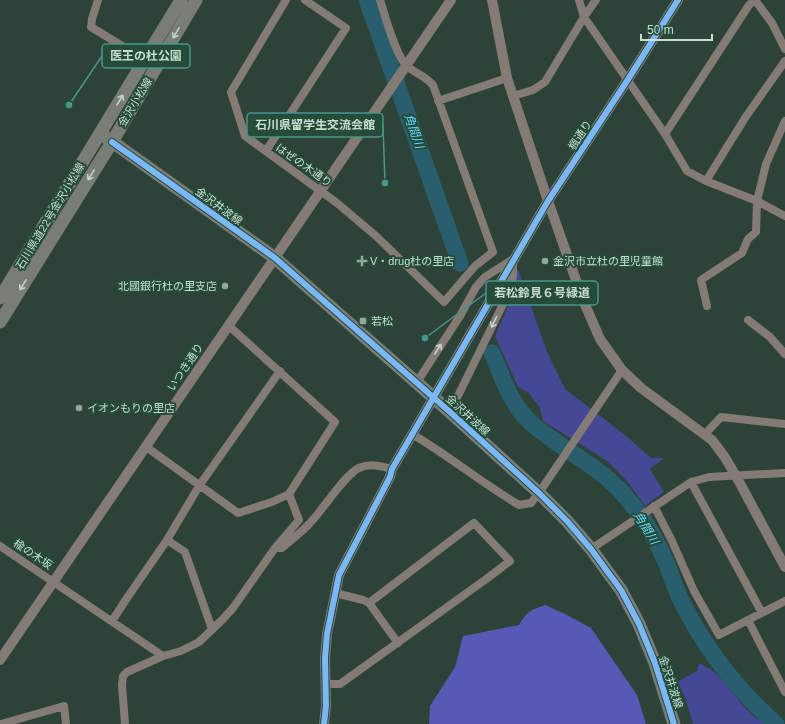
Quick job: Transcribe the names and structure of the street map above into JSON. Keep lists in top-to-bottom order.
{
  "streets": {
    "main road": ["金沢小松線", "金沢井波線", "石川県道22号金沢小松線"],
    "street": [
      "楓通り",
      "はぜの木通り",
      "いつき通り",
      "楡の木坂"
    ]
  },
  "crossings": [
    ["金沢小松線", "金沢井波線"],
    ["金沢小松線", "石川県道22号金沢小松線"],
    ["はぜの木通り", "いつき通り"],
    ["金沢井波線", "石川県道22号金沢小松線"],
    ["金沢井波線", "いつき通り"],
    ["いつき通り", "楡の木坂"]
  ],
  "water": ["角間川"],
  "places": {
    "other": [
      "医王の杜公園",
      "石川県留学生交流会館",
      "金沢市立杜の里児童館",
      "北國銀行杜の里支店",
      "若松鈴見６号緑道",
      "イオンもりの里店"
    ],
    "health": ["V・drug杜の里店"],
    "transit": ["若松"]
  },
  "scale_bar": "50 m"
}
